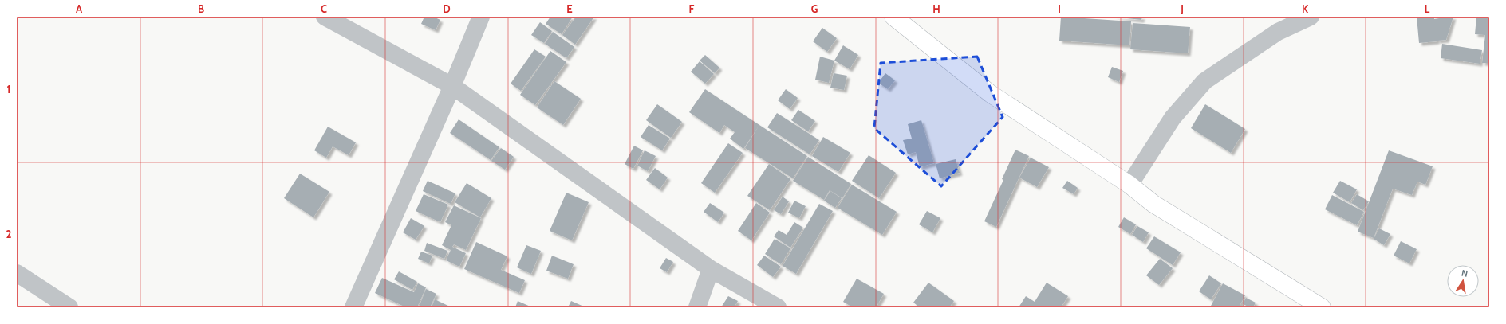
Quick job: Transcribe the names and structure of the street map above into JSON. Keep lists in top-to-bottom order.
{
  "north": "top",
  "grid": {
    "columns": [
      "A",
      "B",
      "C",
      "D",
      "E",
      "F",
      "G",
      "H",
      "I",
      "J",
      "K",
      "L"
    ],
    "rows": ["1", "2"]
  }
}
